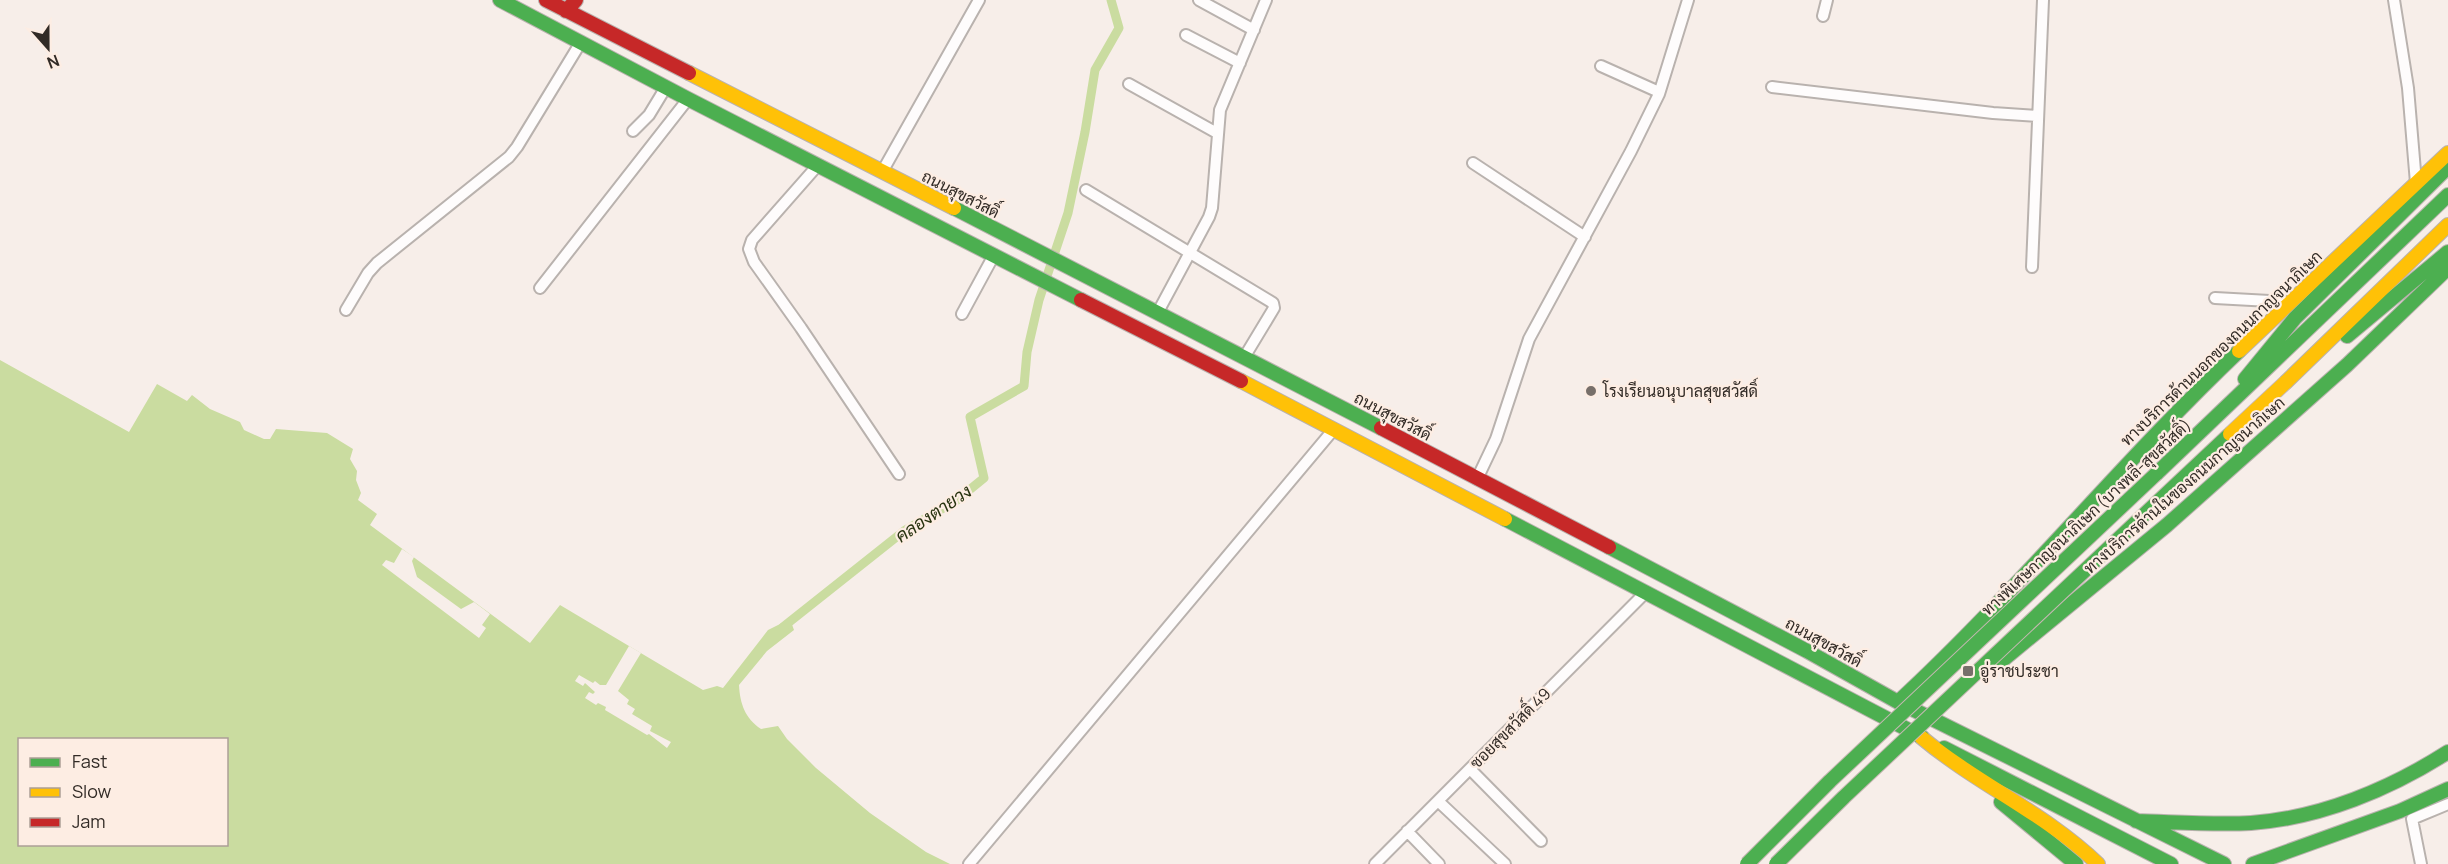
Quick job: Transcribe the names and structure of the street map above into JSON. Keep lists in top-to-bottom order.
{
  "streets": {
    "main road": [
      "ถนนสุขสวัสดิ์",
      "ทางบริการด้านนอกของถนนกาญจนาภิเษก",
      "ทางบริการด้านในของถนนกาญจนาภิเษก",
      "ทางพิเศษกาญจนาภิเษก (บางพลี-สุขสวัสดิ์)"
    ],
    "street": ["ซอยสุขสวัสดิ์ 49"]
  },
  "crossings": [
    ["ถนนสุขสวัสดิ์", "ทางบริการด้านนอกของถนนกาญจนาภิเษก"],
    ["ถนนสุขสวัสดิ์", "ทางบริการด้านในของถนนกาญจนาภิเษก"]
  ],
  "water": ["คลองตายวง"],
  "places": {
    "other": ["โรงเรียนอนุบาลสุขสวัสดิ์"],
    "transit": ["อู่ราชประชา"]
  },
  "legend": ["Fast", "Slow", "Jam"],
  "north": "bottom"
}
